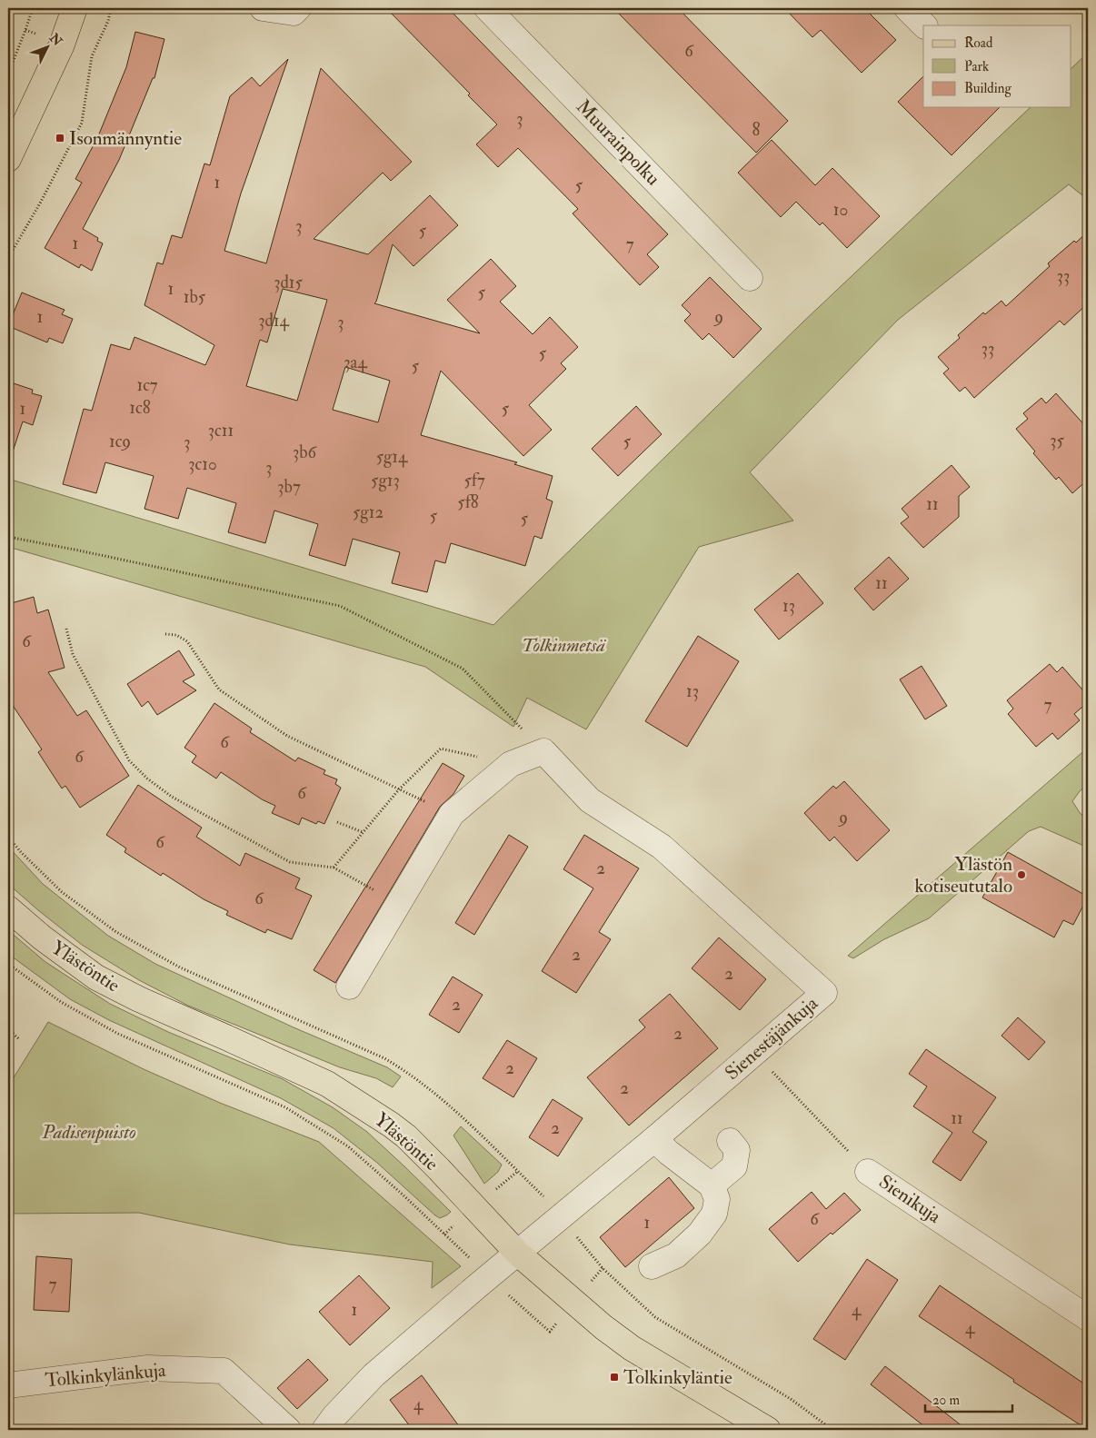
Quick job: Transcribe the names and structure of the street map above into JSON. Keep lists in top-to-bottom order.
{
  "streets": {
    "main road": ["Ylästöntie"],
    "street": [
      "Muurainpolku",
      "Sienestäjänkuja",
      "Sienikuja",
      "Tolkinkylänkuja"
    ]
  },
  "crossings": [
    ["Ylästöntie", "Sienestäjänkuja"],
    ["Sienestäjänkuja", "Sienikuja"]
  ],
  "parks": ["Tolkinmetsä", "Padisenpuisto"],
  "places": {
    "transit": ["Isonmännyntie", "Tolkinkyläntie"],
    "other": ["Ylästön kotiseututalo"]
  },
  "house_numbers": [
    "6",
    "3",
    "8",
    "1",
    "5",
    "10",
    "3",
    "5",
    "1",
    "7",
    "33",
    "3d15",
    "1",
    "5",
    "1b5",
    "1",
    "9",
    "3d14",
    "3",
    "33",
    "5",
    "3a4",
    "5",
    "1c7",
    "1c8",
    "1",
    "5",
    "3c11",
    "35",
    "1c9",
    "5",
    "3",
    "3b6",
    "5g14",
    "3c10",
    "3",
    "5g13",
    "5f7",
    "3b7",
    "5f8",
    "11",
    "5g12",
    "5",
    "5",
    "11",
    "13",
    "6",
    "13",
    "7",
    "6",
    "6",
    "6",
    "9",
    "6",
    "2",
    "6",
    "2",
    "2",
    "2",
    "2",
    "2",
    "2",
    "11",
    "2",
    "6",
    "1",
    "7",
    "1",
    "4",
    "4",
    "4"
  ],
  "legend": ["Road", "Park", "Building"],
  "scale_bar": "20 m",
  "north": "top right"
}
